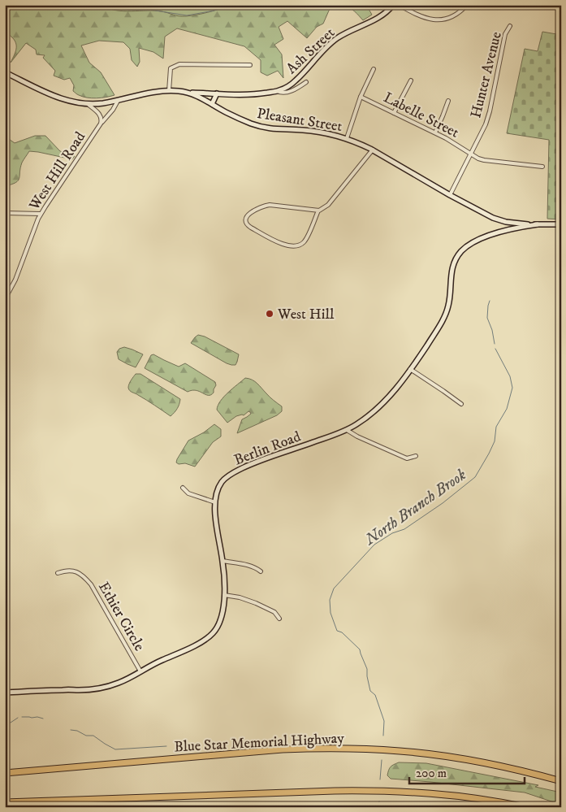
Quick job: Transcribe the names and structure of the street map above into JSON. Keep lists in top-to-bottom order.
{
  "streets": {
    "highway": ["Blue Star Memorial Highway"],
    "street": [
      "Ash Street",
      "Hunter Avenue",
      "Labelle Street",
      "Pleasant Street",
      "West Hill Road",
      "Berlin Road",
      "Ethier Circle"
    ]
  },
  "crossings": [
    ["Ash Street", "Pleasant Street"],
    ["Hunter Avenue", "Labelle Street"],
    ["Hunter Avenue", "Pleasant Street"],
    ["Pleasant Street", "West Hill Road"],
    ["Pleasant Street", "Berlin Road"],
    ["Berlin Road", "Ethier Circle"]
  ],
  "water": ["North Branch Brook"],
  "places": ["West Hill"],
  "scale_bar": "200 m"
}
